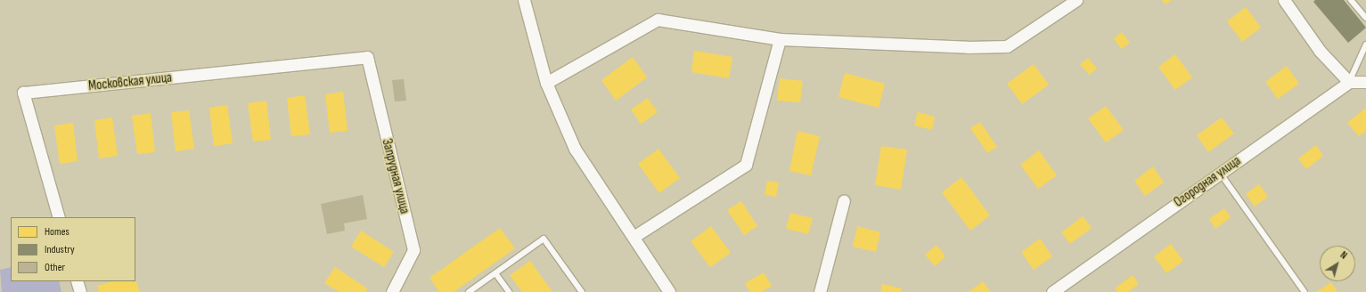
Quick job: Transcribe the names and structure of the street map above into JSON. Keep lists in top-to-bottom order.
{
  "streets": {
    "street": ["Московская улица", "Запрудная улица", "Огородная улица"]
  },
  "crossings": [
    ["Московская улица", "Запрудная улица"]
  ],
  "legend": ["Homes", "Industry", "Other"],
  "north": "top right"
}
